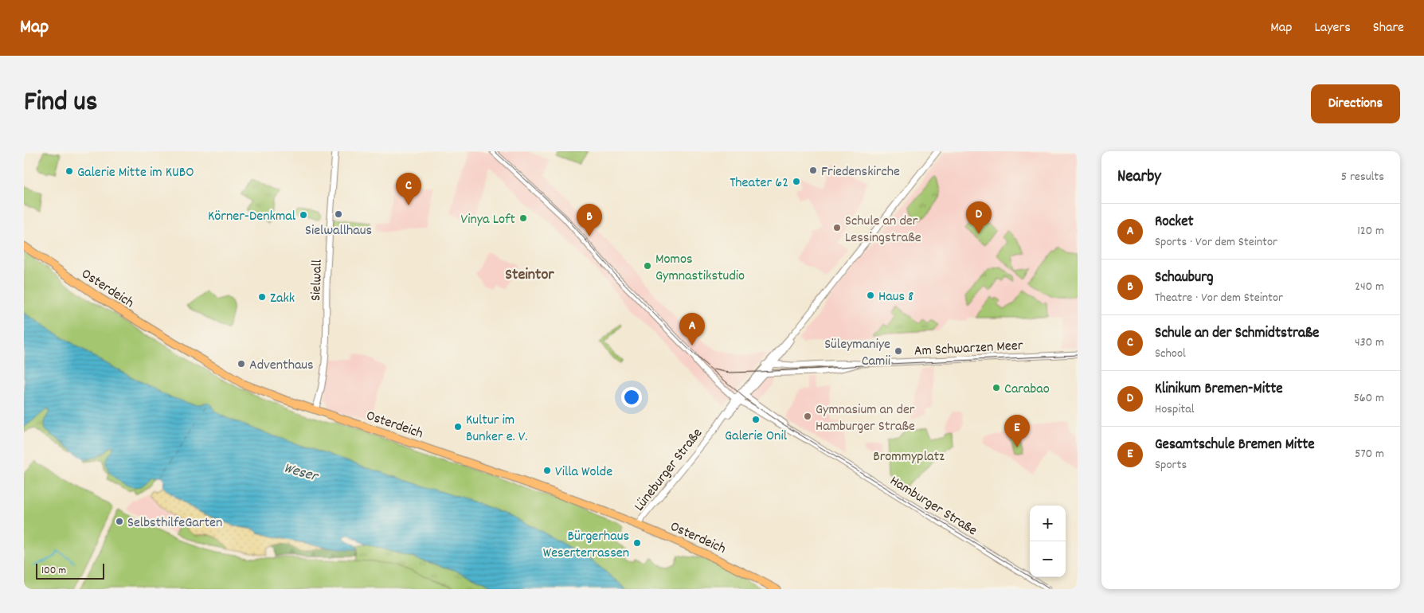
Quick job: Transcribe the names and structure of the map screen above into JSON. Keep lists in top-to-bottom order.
{
  "streets": {
    "main road": ["Osterdeich"],
    "street": [
      "Sielwall",
      "Am Schwarzen Meer",
      "Lüneburger Straße",
      "Hamburger Straße"
    ]
  },
  "crossings": [
    ["Sielwall", "Osterdeich"],
    ["Osterdeich", "Lüneburger Straße"],
    ["Am Schwarzen Meer", "Lüneburger Straße"],
    ["Lüneburger Straße", "Hamburger Straße"]
  ],
  "districts": ["Steintor"],
  "water": ["Weser"],
  "parks": ["Brommyplatz"],
  "places": [
    "Friedenskirche",
    "Galerie Mitte im KUBO",
    "Theater 62",
    "Sielwallhaus",
    "Körner-Denkmal",
    "Vinya Loft",
    "Schule an der Lessingstraße",
    "Momos Gymnastikstudio",
    "Haus 8",
    "Zakk",
    "Süleymaniye Camii",
    "Adventhaus",
    "Carabao",
    "Gymnasium an der Hamburger Straße",
    "Galerie Onil",
    "Kultur im Bunker e. V.",
    "Villa Wolde",
    "SelbsthilfeGarten",
    "Bürgerhaus Weserterrassen"
  ],
  "scale_bar": "100 m",
  "page": {
    "header": "Map",
    "nav": ["Map", "Layers", "Share"],
    "title": "Find us",
    "buttons": "Directions",
    "heading": ["Nearby", "5 results"],
    "pins": [
      "C",
      "D",
      "B",
      "A",
      "E"
    ],
    "list": [
      {
        "mark": "A",
        "name": "Rocket",
        "note": "Sports · Vor dem Steintor",
        "value": "120 m"
      },
      {
        "mark": "B",
        "name": "Schauburg",
        "note": "Theatre · Vor dem Steintor",
        "value": "240 m"
      },
      {
        "mark": "C",
        "name": "Schule an der Schmidtstraße",
        "note": "School",
        "value": "430 m"
      },
      {
        "mark": "D",
        "name": "Klinikum Bremen-Mitte",
        "note": "Hospital",
        "value": "560 m"
      },
      {
        "mark": "E",
        "name": "Gesamtschule Bremen Mitte",
        "note": "Sports",
        "value": "570 m"
      }
    ],
    "map_buttons": ["+", "−"],
    "scale": "100 m"
  }
}
